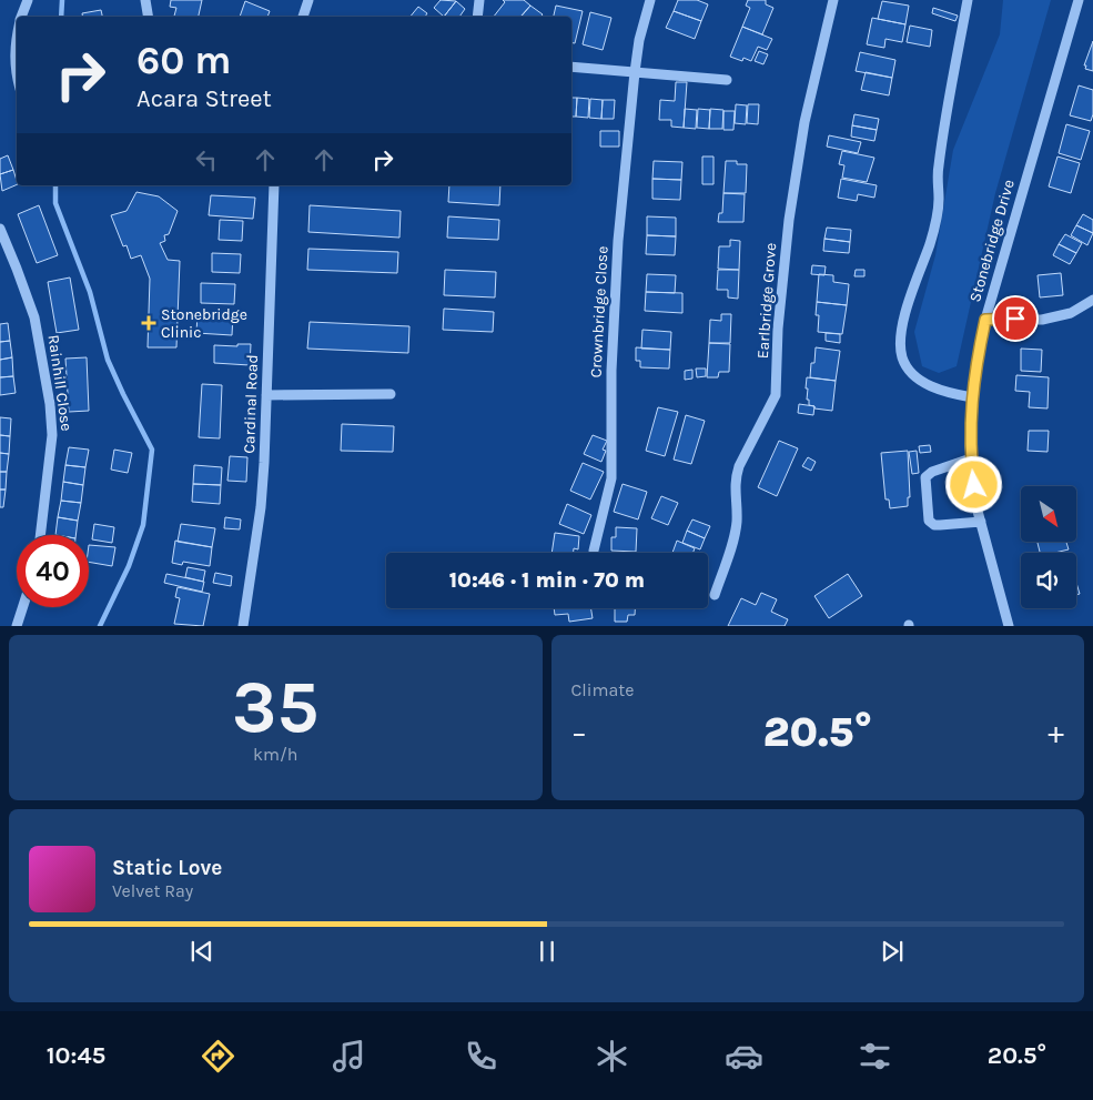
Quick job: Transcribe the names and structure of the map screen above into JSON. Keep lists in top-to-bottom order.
{
  "streets": {
    "street": [
      "Stonebridge Drive",
      "Earlbridge Grove",
      "Crownbridge Close",
      "Rainhill Close",
      "Cardinal Road"
    ]
  },
  "places": {
    "health": ["Stonebridge Clinic"]
  },
  "north": "bottom right",
  "page": {
    "turn": ["60 m", "Acara Street"],
    "limit": "40",
    "trip": "10:46 · 1 min · 70 m",
    "tile": [
      ["35", "km/h"],
      "Climate"
    ],
    "heat": ["−", "20.5°", "+"],
    "song": ["Static Love", "Velvet Ray"],
    "tabs": ["10:45", "20.5°"]
  }
}
